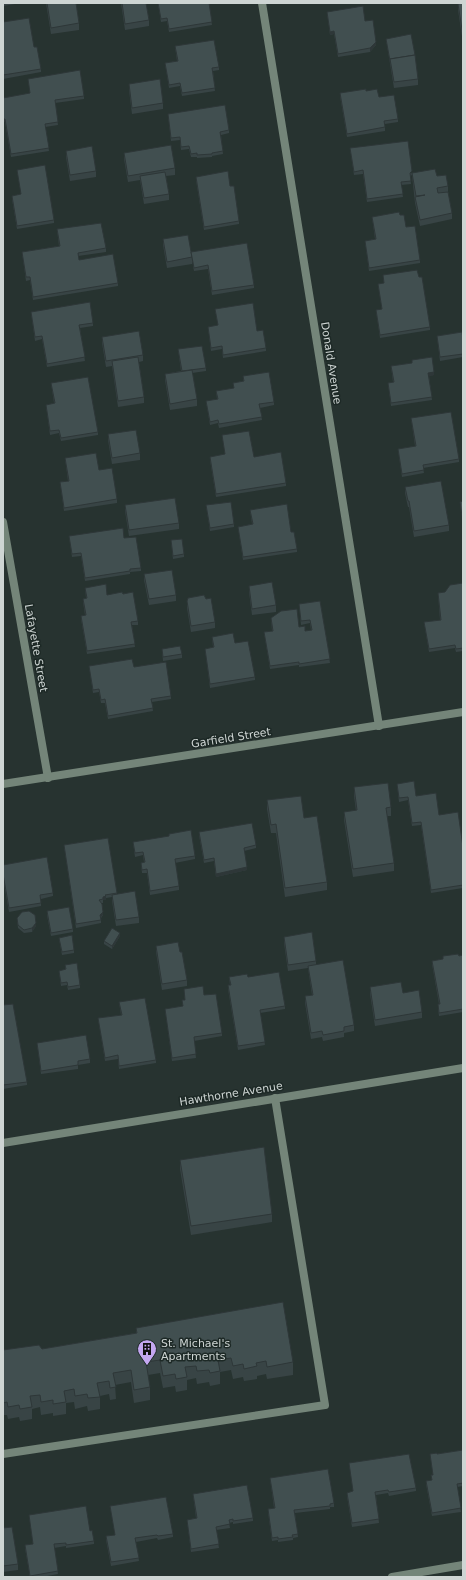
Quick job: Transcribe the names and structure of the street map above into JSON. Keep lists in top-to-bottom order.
{
  "streets": {
    "street": [
      "Donald Avenue",
      "Lafayette Street",
      "Garfield Street",
      "Hawthorne Avenue"
    ]
  },
  "crossings": [
    ["Donald Avenue", "Garfield Street"],
    ["Lafayette Street", "Garfield Street"]
  ],
  "places": {
    "building": ["St. Michael's Apartments"]
  }
}
